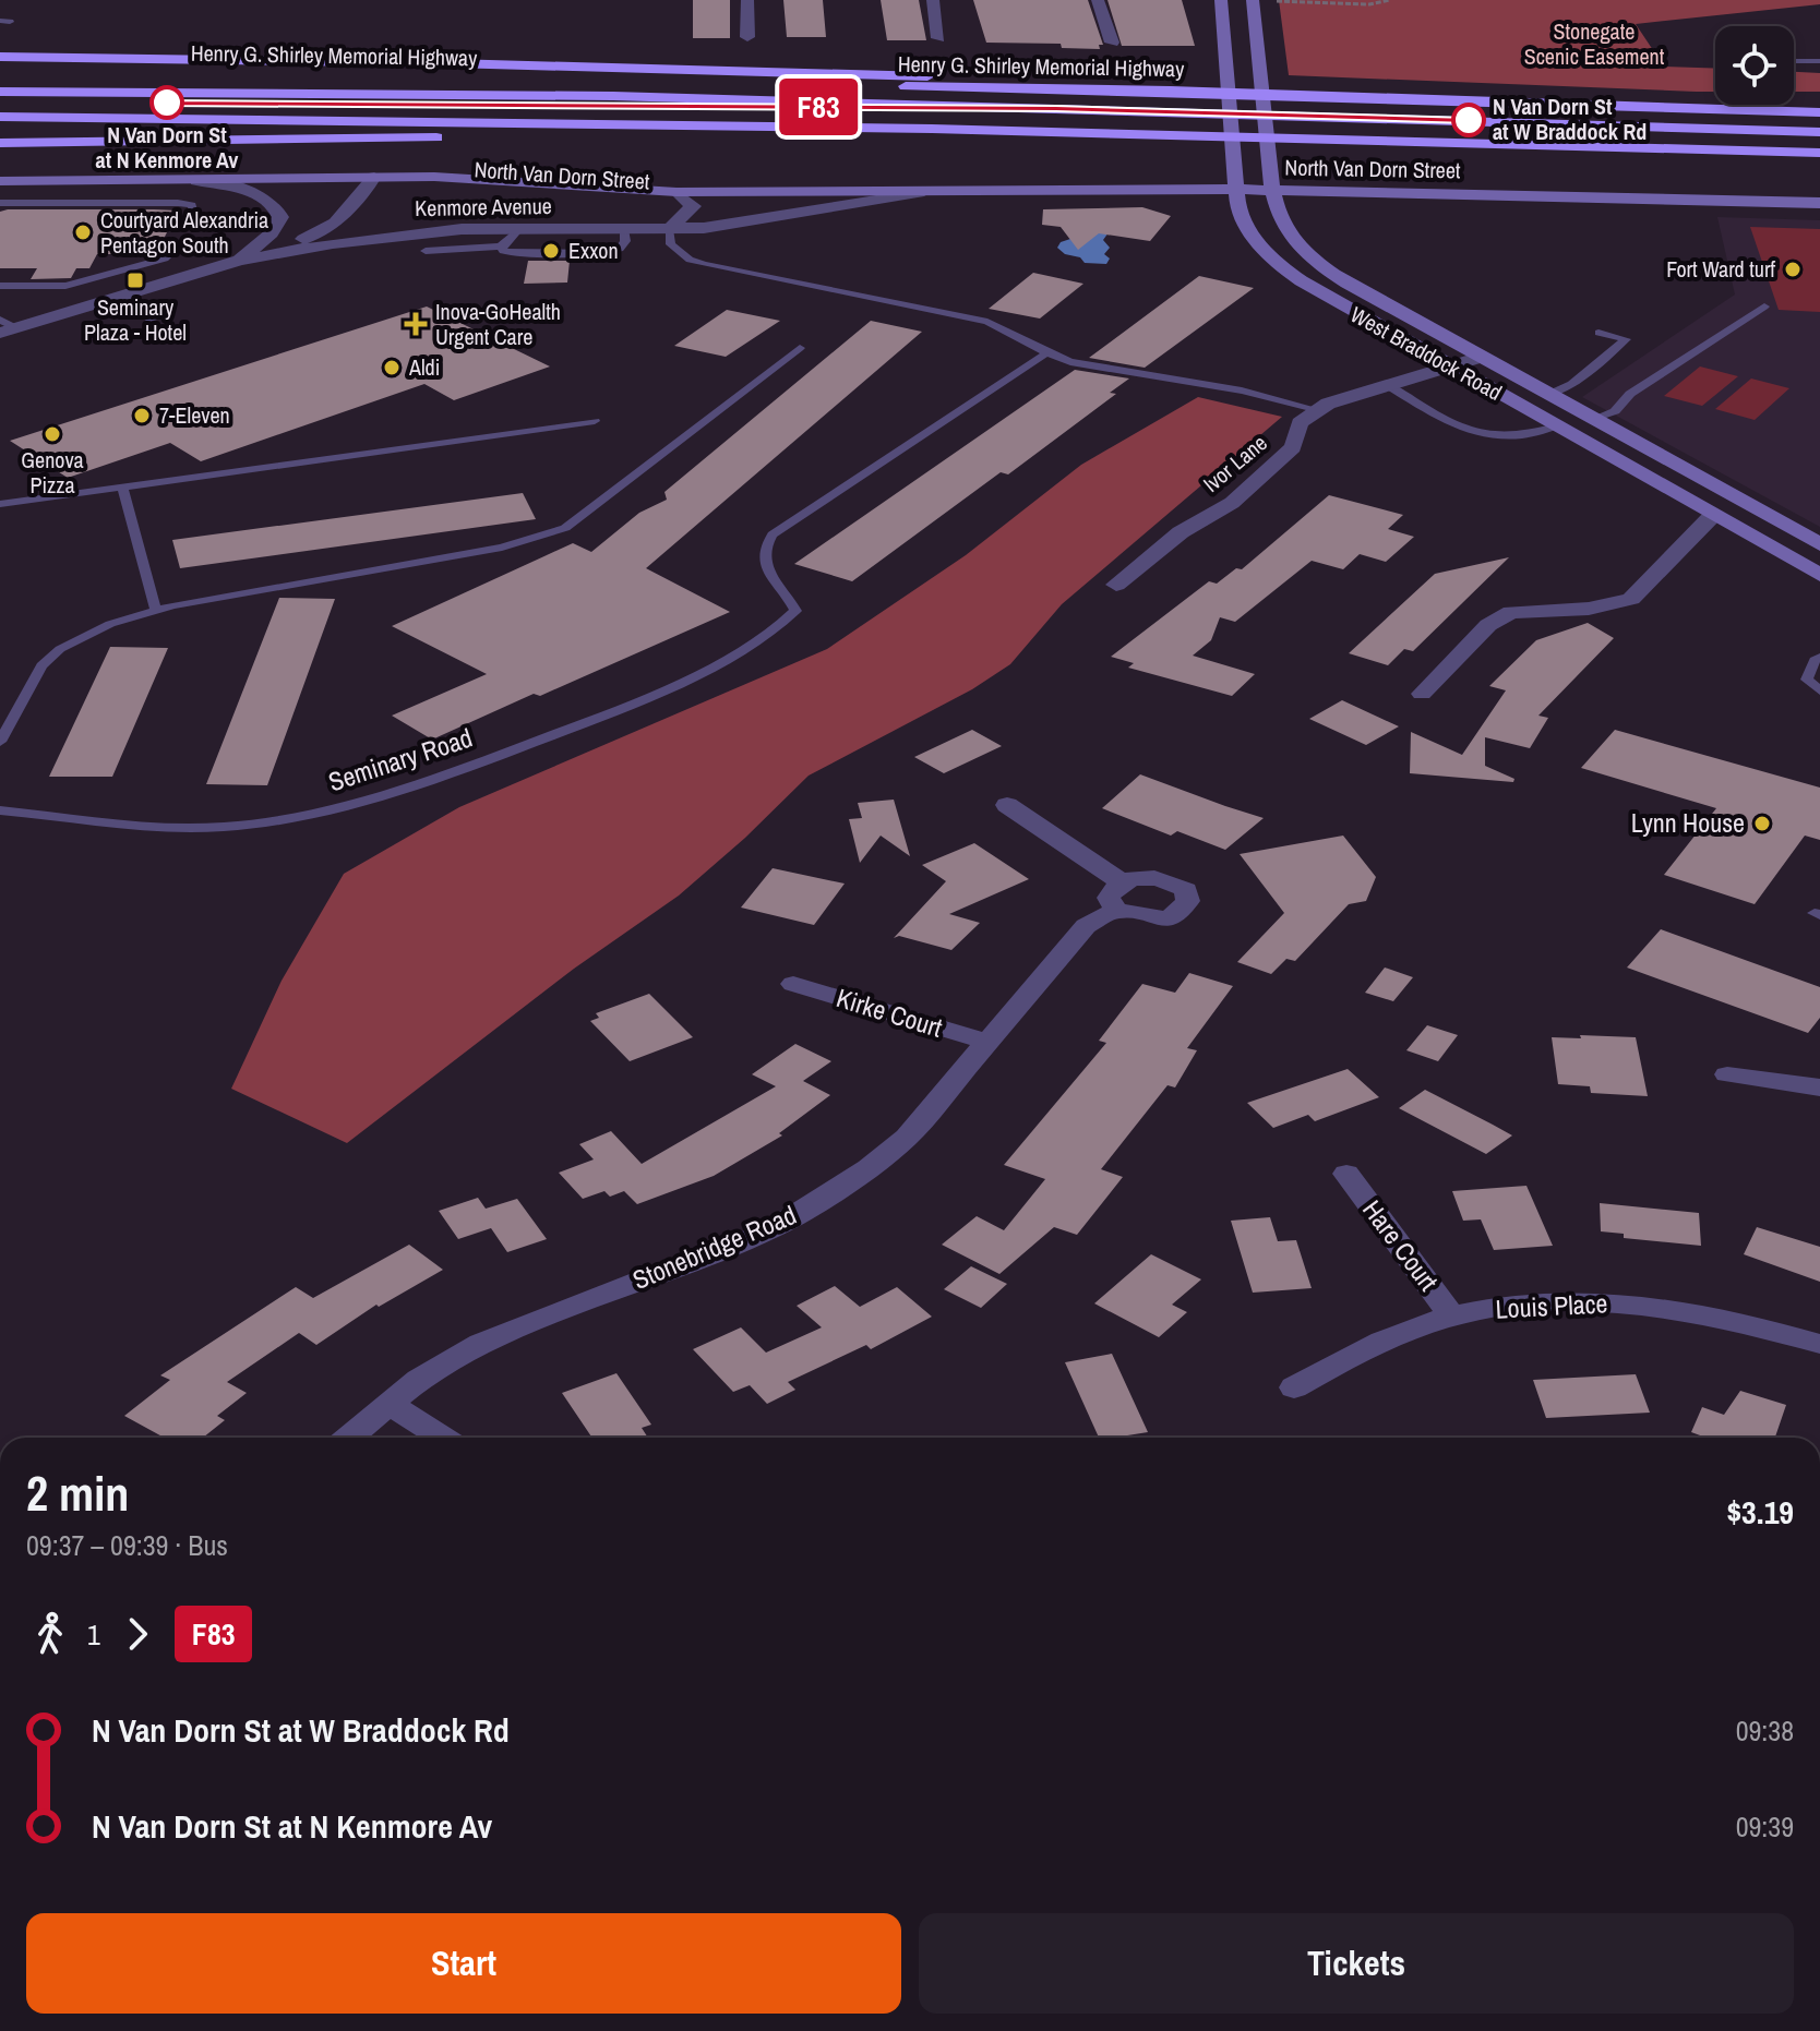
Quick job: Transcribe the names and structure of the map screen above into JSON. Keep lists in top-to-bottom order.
{
  "streets": {
    "highway": ["Henry G. Shirley Memorial Highway"],
    "main road": ["North Van Dorn Street", "West Braddock Road"],
    "street": [
      "Kenmore Avenue",
      "Ivor Lane",
      "Kirke Court",
      "Hare Court",
      "Stonebridge Road",
      "Louis Place"
    ],
    "lane": ["Seminary Road"]
  },
  "crossings": [
    ["North Van Dorn Street", "Kenmore Avenue"],
    ["North Van Dorn Street", "West Braddock Road"],
    ["West Braddock Road", "Ivor Lane"],
    ["Kirke Court", "Stonebridge Road"],
    ["Hare Court", "Louis Place"]
  ],
  "parks": ["Stonegate Scenic Easement"],
  "places": {
    "other": [
      "N Van Dorn St at N Kenmore Av",
      "N Van Dorn St at W Braddock Rd",
      "Courtyard Alexandria Pentagon South",
      "Exxon",
      "Fort Ward turf",
      "Aldi",
      "7-Eleven",
      "Genova Pizza",
      "Lynn House"
    ],
    "transit": ["Seminary Plaza - Hotel"],
    "health": ["Inova-GoHealth Urgent Care"]
  },
  "lines": ["bus line F83"],
  "page": {
    "on_map": "F83",
    "heading": ["2 min", "09:37 – 09:39 · Bus", "$3.19"],
    "legs": ["1", "F83"],
    "list": [
      {
        "name": "N Van Dorn St at W Braddock Rd",
        "value": "09:38"
      },
      {
        "name": "N Van Dorn St at N Kenmore Av",
        "value": "09:39"
      }
    ],
    "buttons": ["Start", "Tickets"]
  }
}
